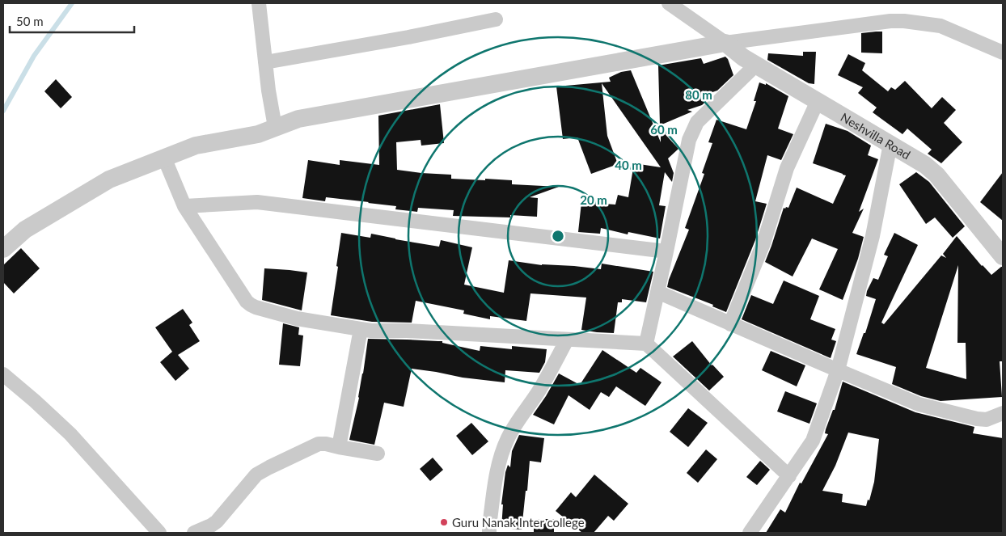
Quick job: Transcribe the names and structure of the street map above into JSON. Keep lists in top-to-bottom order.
{
  "streets": {
    "street": ["Neshvilla Road"]
  },
  "places": ["Guru Nanak Inter college"],
  "scale_bar": "50 m",
  "rings": [
    "80 m",
    "60 m",
    "40 m",
    "20 m"
  ]
}
